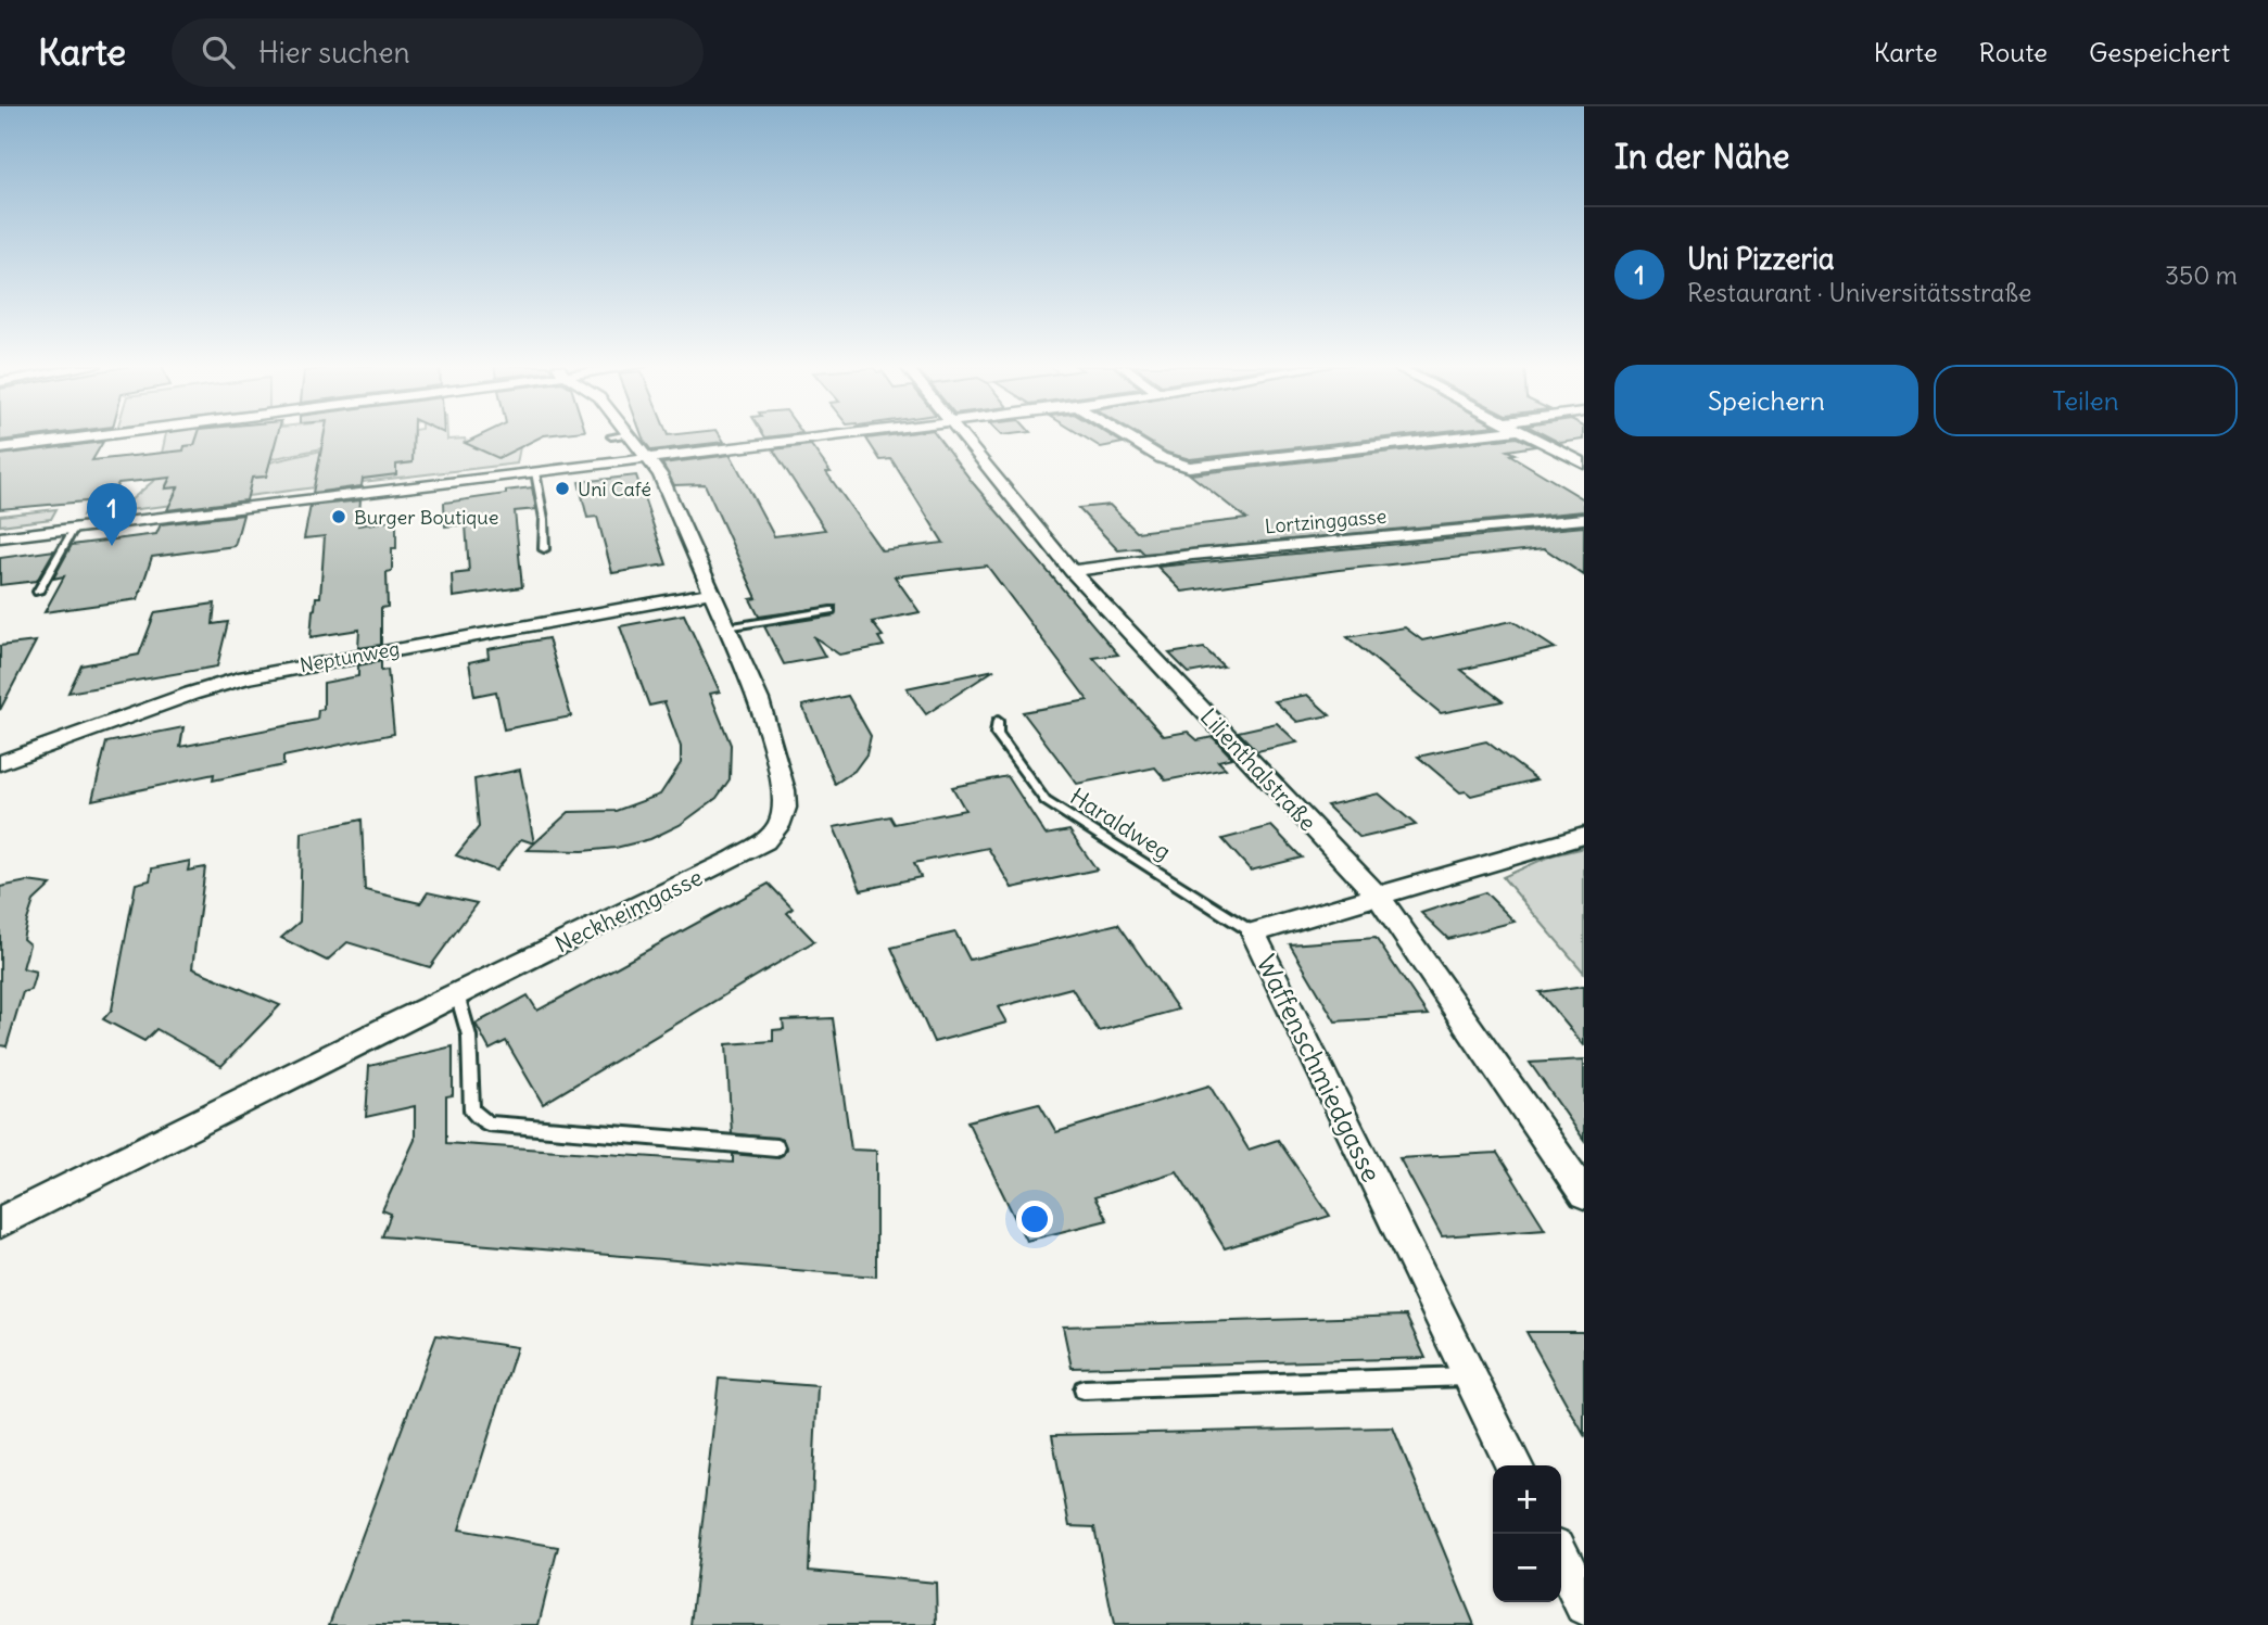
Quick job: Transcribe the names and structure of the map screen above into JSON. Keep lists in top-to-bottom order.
{
  "streets": {
    "street": [
      "Lortzinggasse",
      "Neptunweg",
      "Lilienthalstraße",
      "Neckheimgasse",
      "Waffenschmiedgasse"
    ],
    "lane": ["Haraldweg"]
  },
  "crossings": [
    ["Lortzinggasse", "Lilienthalstraße"],
    ["Neptunweg", "Neckheimgasse"],
    ["Lilienthalstraße", "Waffenschmiedgasse"],
    ["Haraldweg", "Waffenschmiedgasse"]
  ],
  "places": ["Uni Café", "Burger Boutique"],
  "page": {
    "header": "Karte",
    "search": "Hier suchen",
    "nav": ["Karte", "Route", "Gespeichert"],
    "heading": "In der Nähe",
    "list": [
      {
        "mark": "1",
        "name": "Uni Pizzeria",
        "note": "Restaurant · Universitätsstraße",
        "value": "350 m"
      }
    ],
    "buttons": ["Speichern", "Teilen"],
    "pins": "1",
    "map_buttons": ["+", "−"]
  }
}
